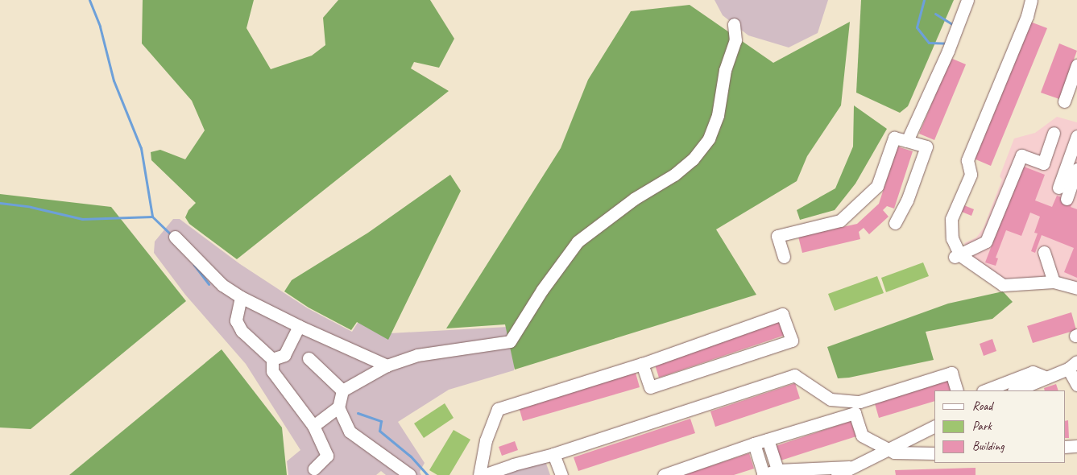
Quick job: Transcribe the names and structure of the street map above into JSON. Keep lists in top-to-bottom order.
{
  "legend": ["Road", "Park", "Building"]
}
